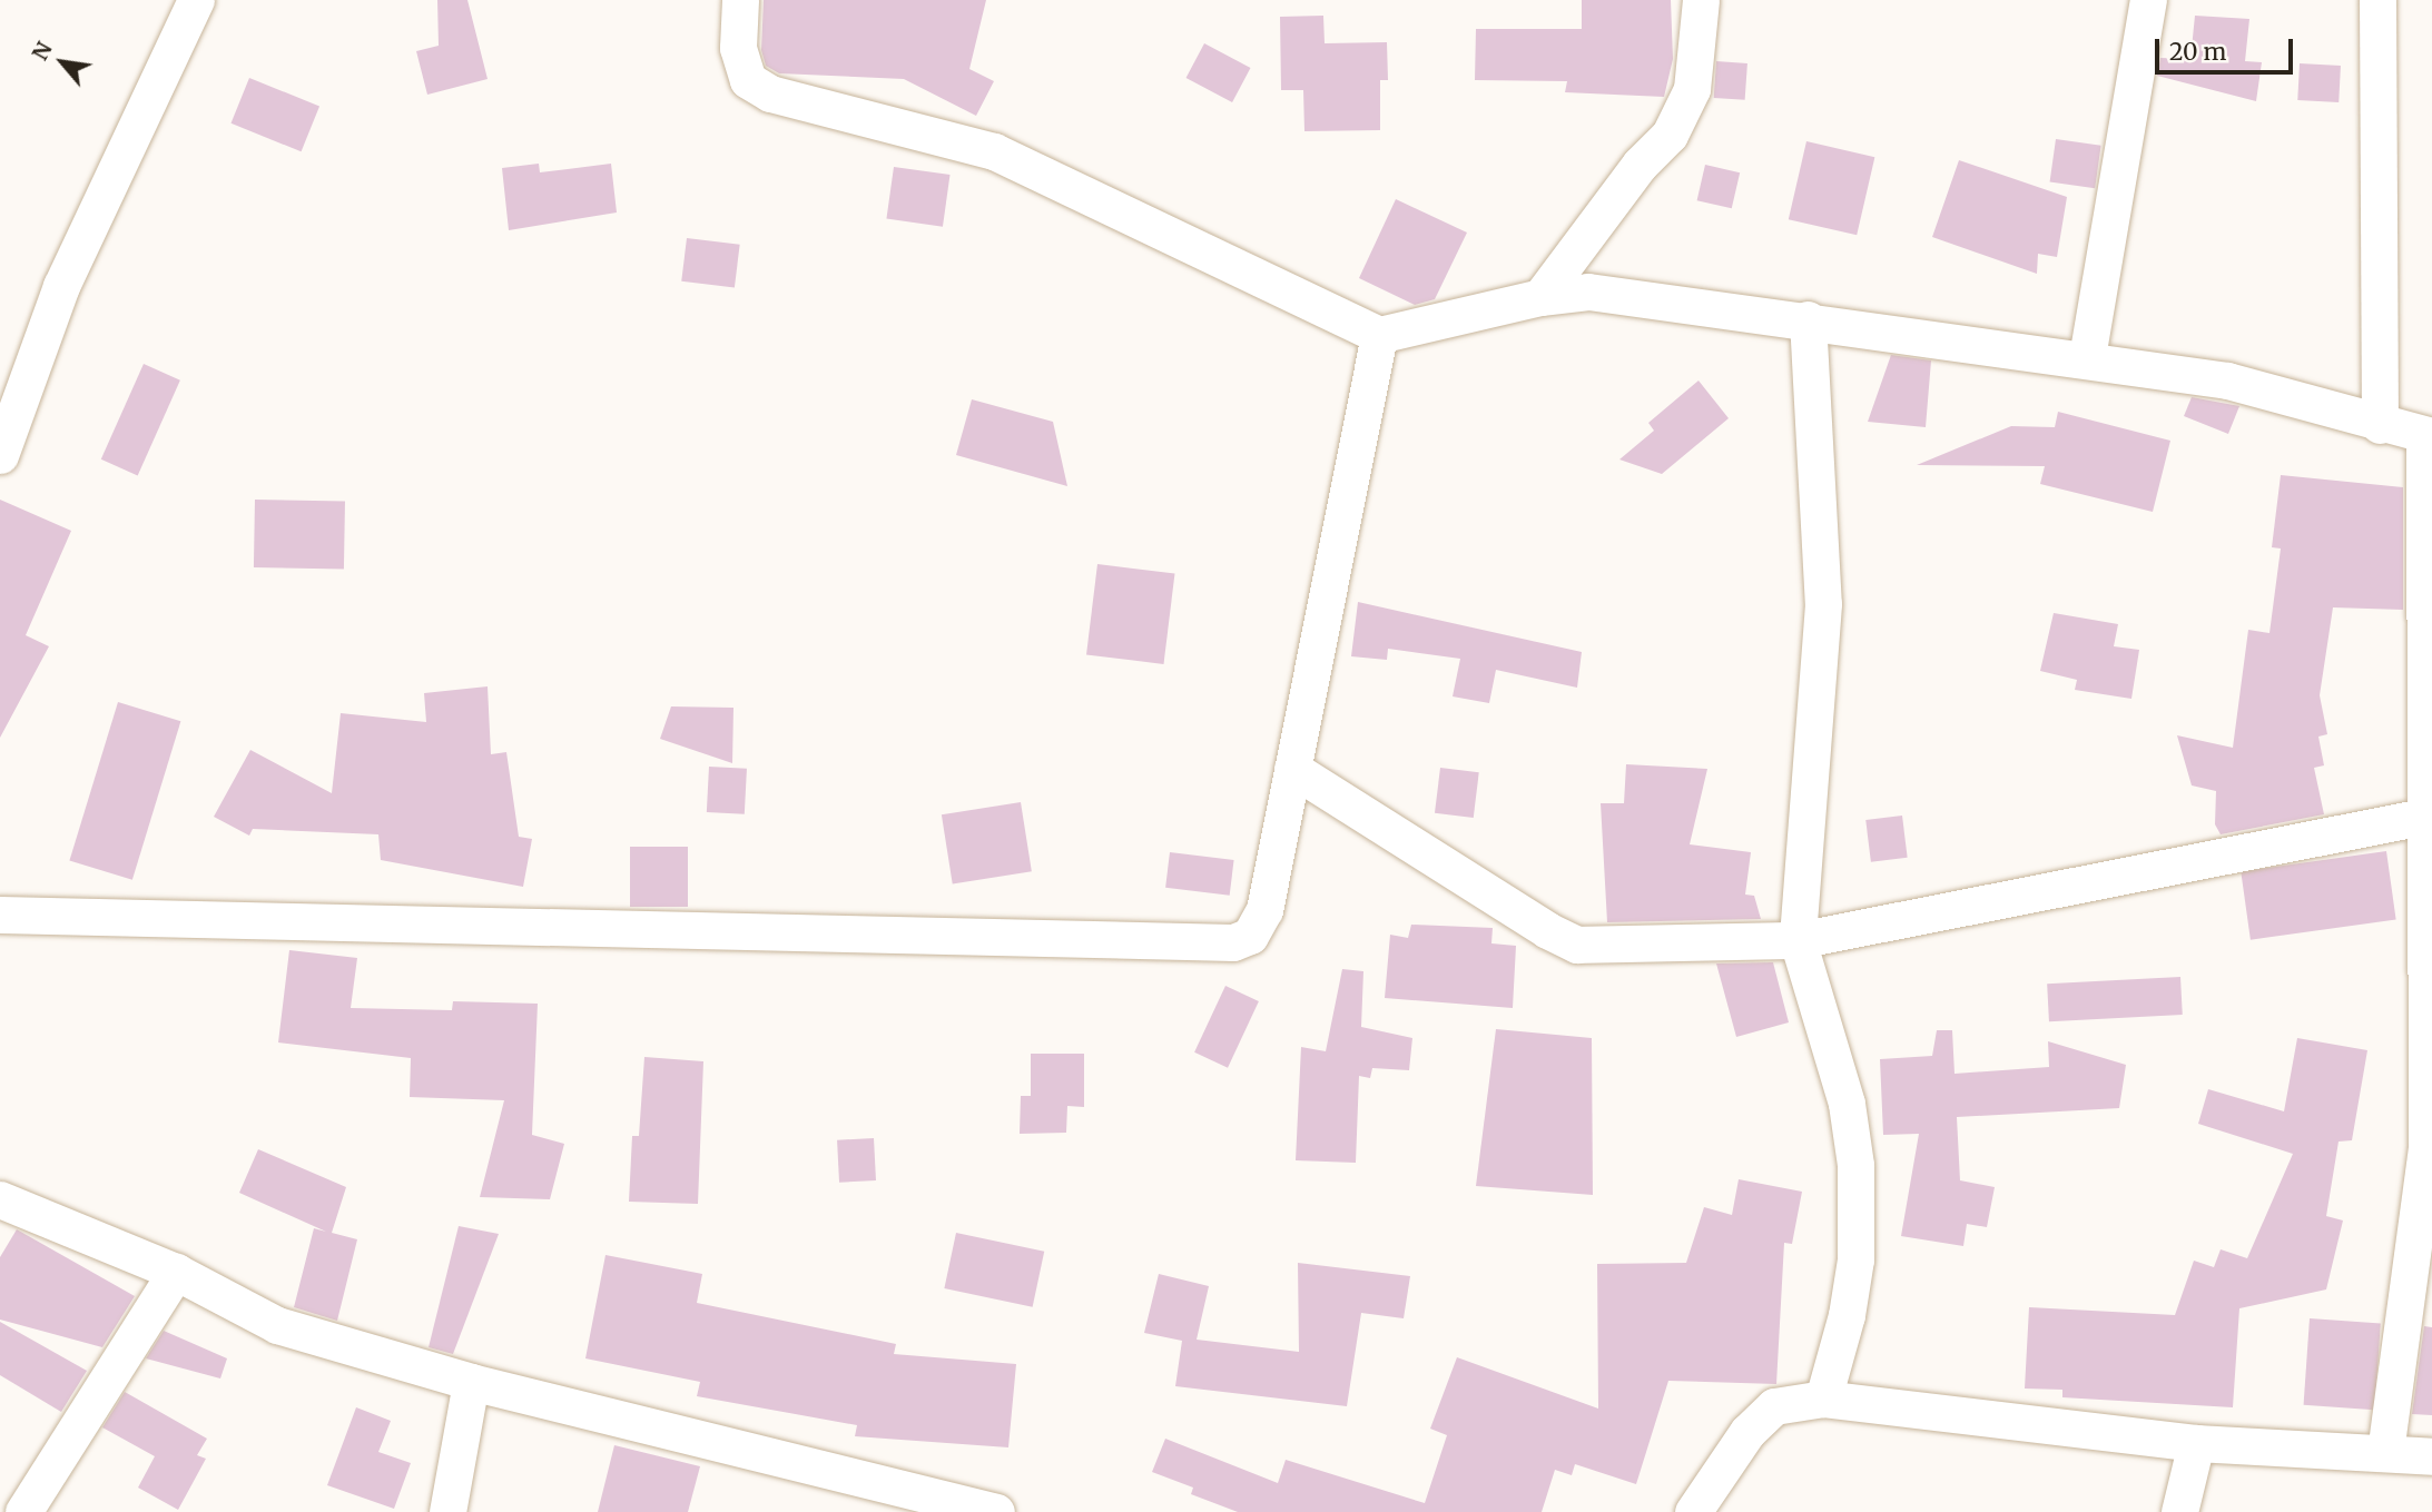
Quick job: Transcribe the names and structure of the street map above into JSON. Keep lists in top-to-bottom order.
{
  "scale_bar": "20 m",
  "north": "top left"
}
